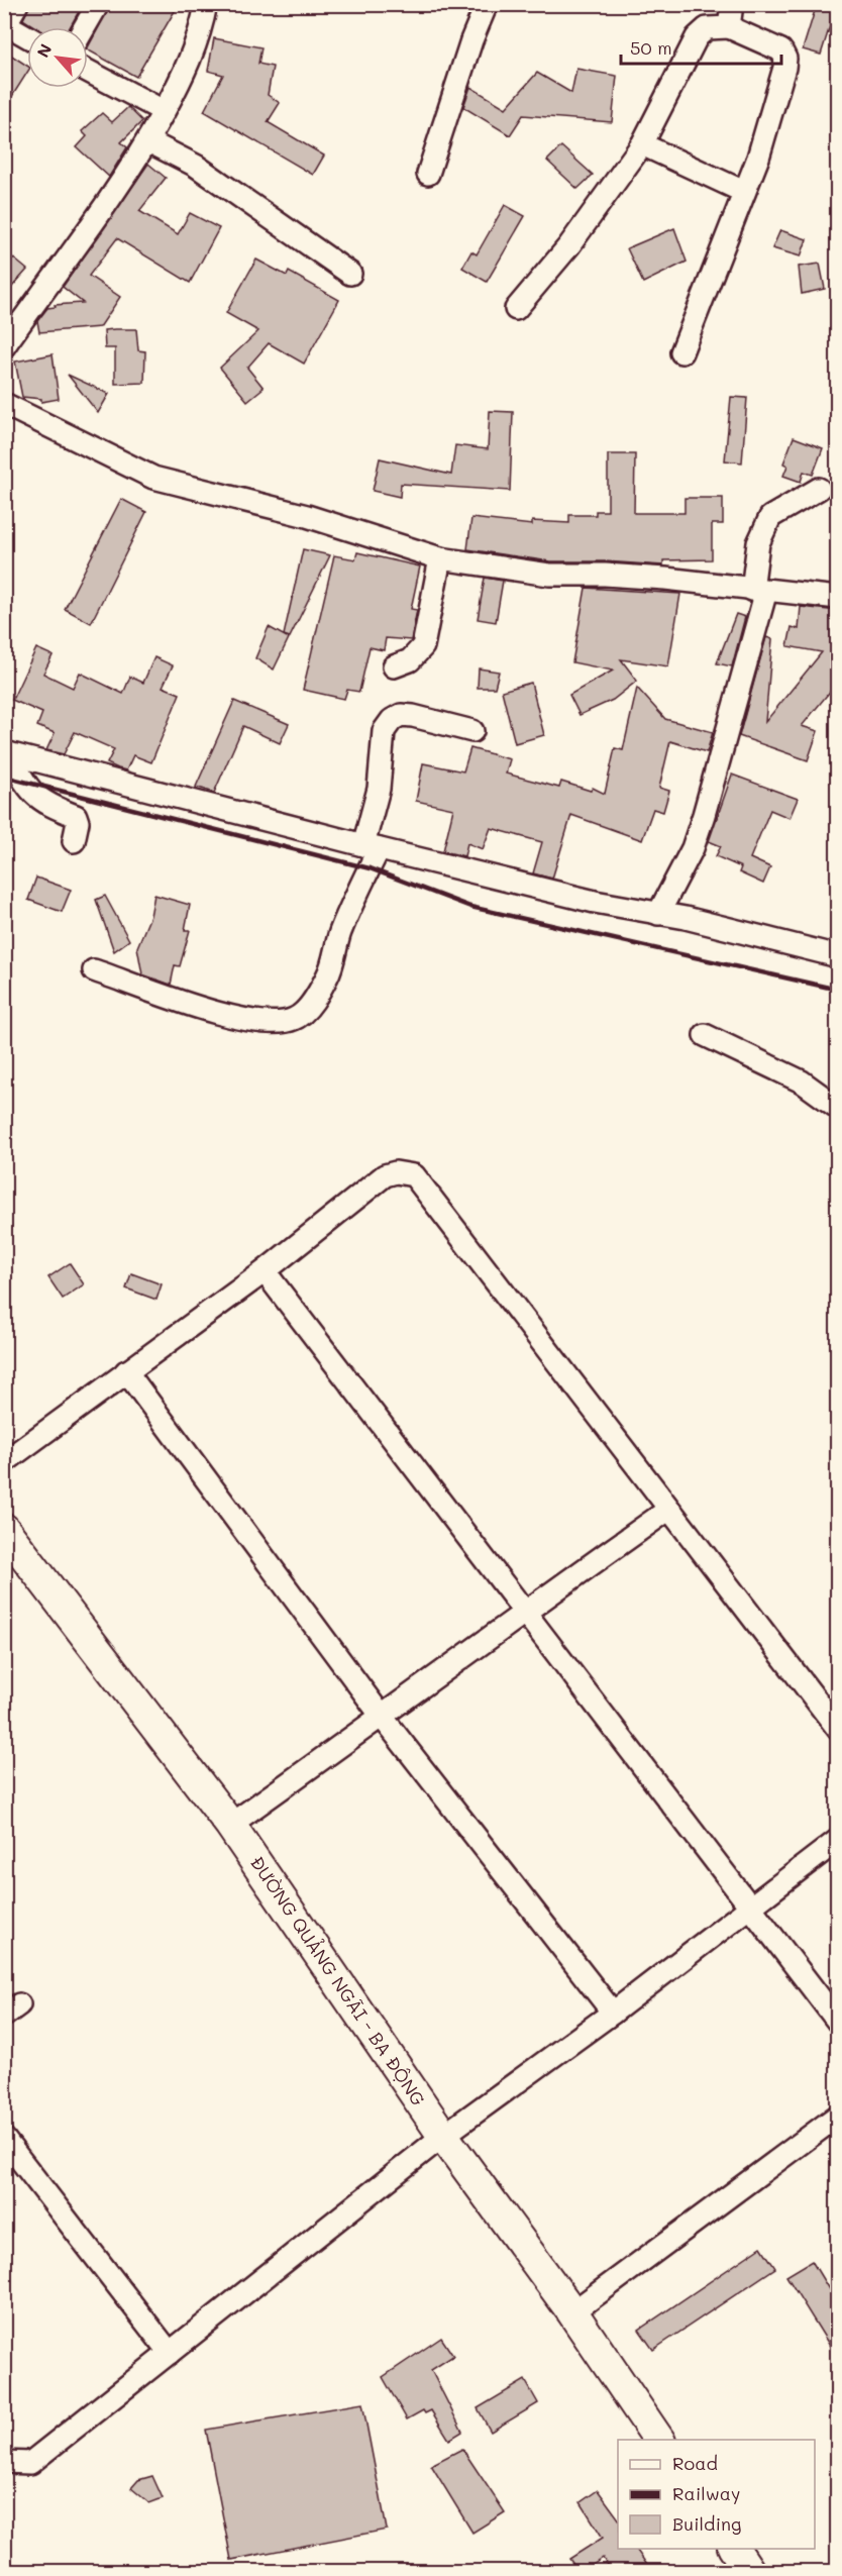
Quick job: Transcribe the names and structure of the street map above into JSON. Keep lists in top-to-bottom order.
{
  "streets": {
    "main road": ["ĐƯỜNG QUẢNG NGÃI - BA ĐỘNG"]
  },
  "legend": ["Road", "Railway", "Building"],
  "scale_bar": "50 m",
  "north": "top left"
}
